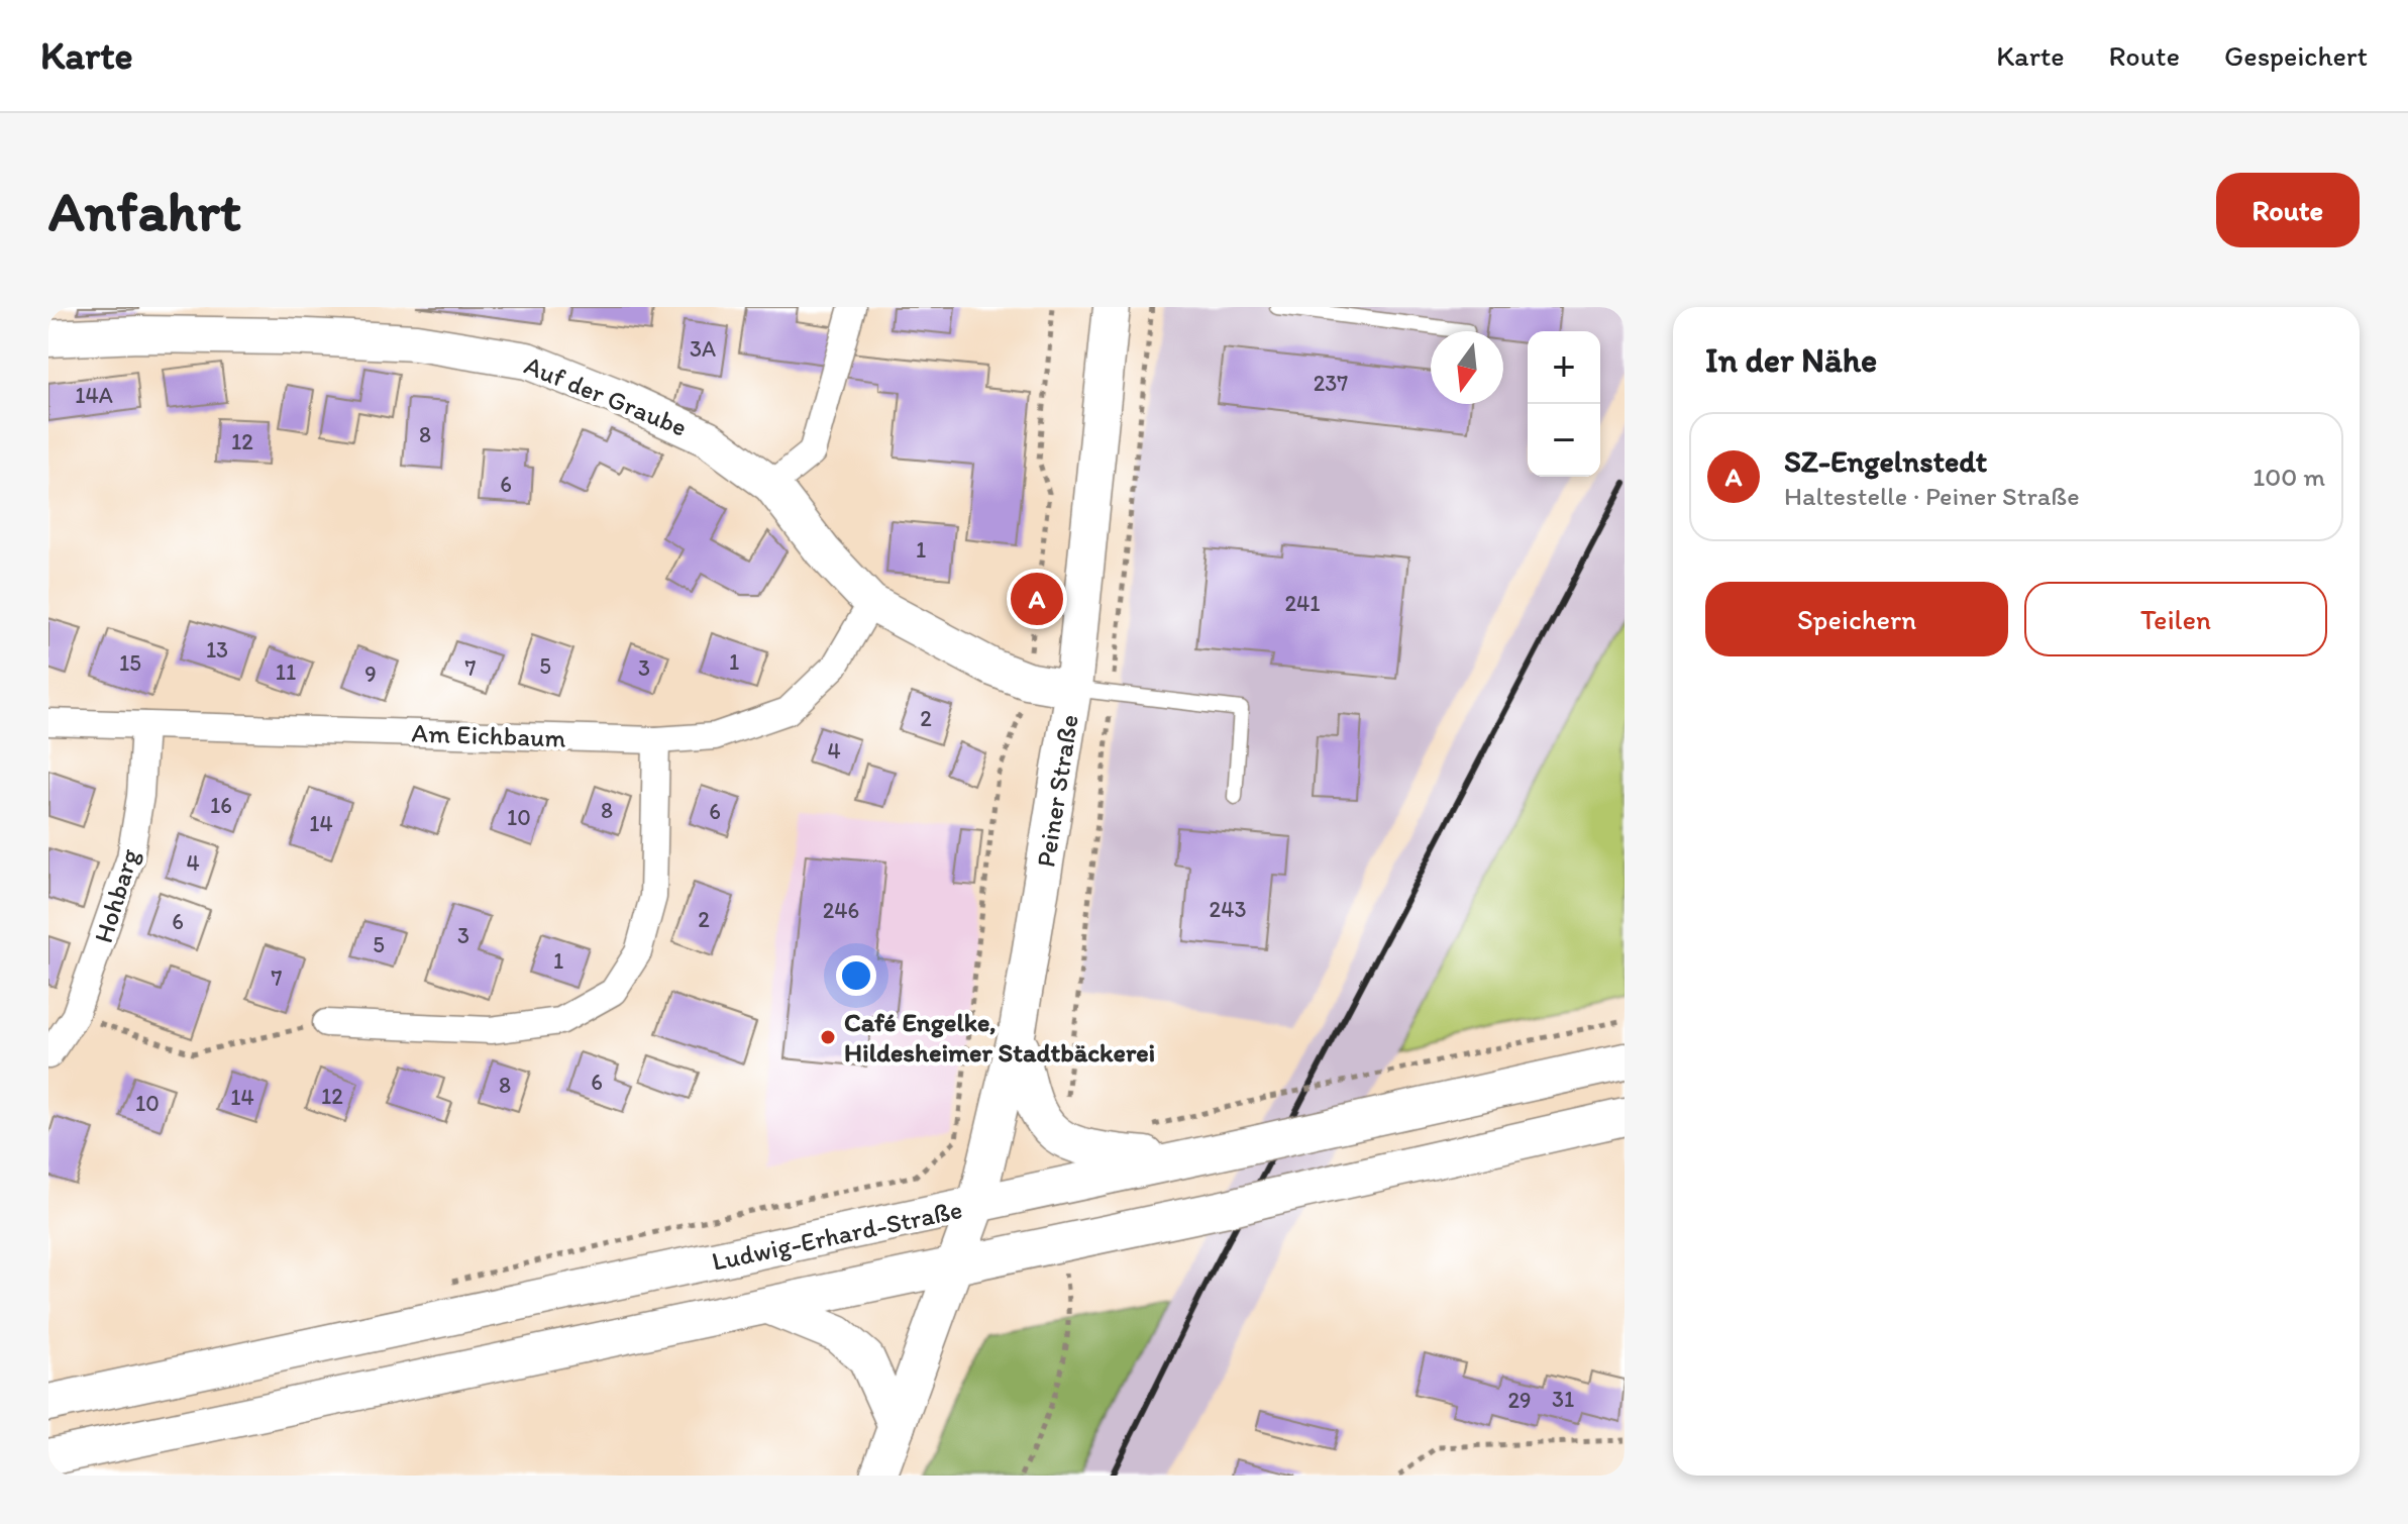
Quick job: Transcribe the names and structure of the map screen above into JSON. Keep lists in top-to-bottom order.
{
  "streets": {
    "main road": ["Auf der Graube", "Peiner Straße", "Ludwig-Erhard-Straße"],
    "street": ["Am Eichbaum", "Hohbarg"]
  },
  "crossings": [
    ["Auf der Graube", "Am Eichbaum"],
    ["Auf der Graube", "Peiner Straße"],
    ["Am Eichbaum", "Hohbarg"],
    ["Peiner Straße", "Ludwig-Erhard-Straße"]
  ],
  "places": ["Café Engelke, Hildesheimer Stadtbäckerei"],
  "house_numbers": [
    "3A",
    "237",
    "14A",
    "8",
    "12",
    "6",
    "1",
    "241",
    "13",
    "1",
    "15",
    "5",
    "7",
    "3",
    "11",
    "9",
    "2",
    "4",
    "16",
    "8",
    "6",
    "10",
    "14",
    "4",
    "243",
    "246",
    "2",
    "6",
    "3",
    "5",
    "1",
    "7",
    "6",
    "8",
    "12",
    "14",
    "10",
    "31",
    "29"
  ],
  "north": "bottom",
  "page": {
    "header": "Karte",
    "nav": ["Karte", "Route", "Gespeichert"],
    "buttons": [
      "Route",
      ["Speichern", "Teilen"]
    ],
    "title": "Anfahrt",
    "heading": "In der Nähe",
    "map_buttons": ["+", "−"],
    "list": [
      {
        "mark": "A",
        "name": "SZ-Engelnstedt",
        "note": "Haltestelle · Peiner Straße",
        "value": "100 m"
      }
    ],
    "pins": "A"
  }
}
